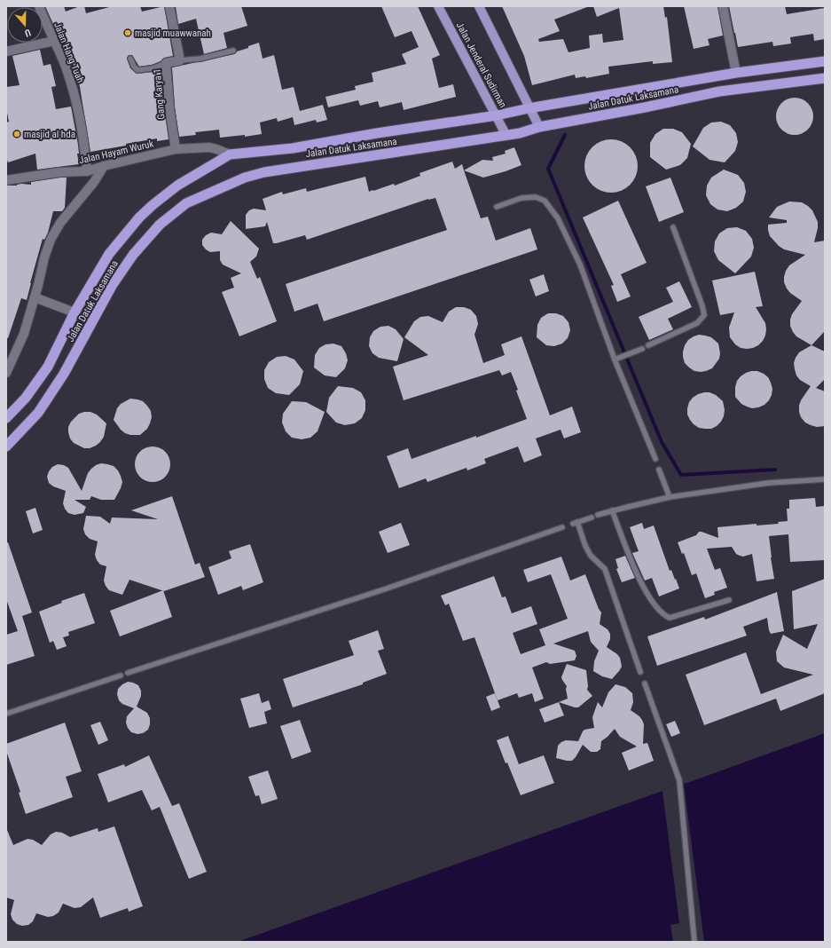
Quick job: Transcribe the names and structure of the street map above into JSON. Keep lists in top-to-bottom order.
{
  "streets": {
    "highway": ["Jalan Datuk Laksamana"],
    "main road": ["Jalan Jenderal Sudirman"],
    "street": ["Jalan Hang Tuah", "Gang Karya 1", "Jalan Hayam Wuruk"]
  },
  "crossings": [
    ["Jalan Hang Tuah", "Jalan Hayam Wuruk"],
    ["Jalan Jenderal Sudirman", "Jalan Datuk Laksamana"],
    ["Gang Karya 1", "Jalan Hayam Wuruk"],
    ["Jalan Datuk Laksamana", "Jalan Hayam Wuruk"]
  ],
  "places": ["masjid muawwanah", "masjid al hda"],
  "north": "bottom"
}
